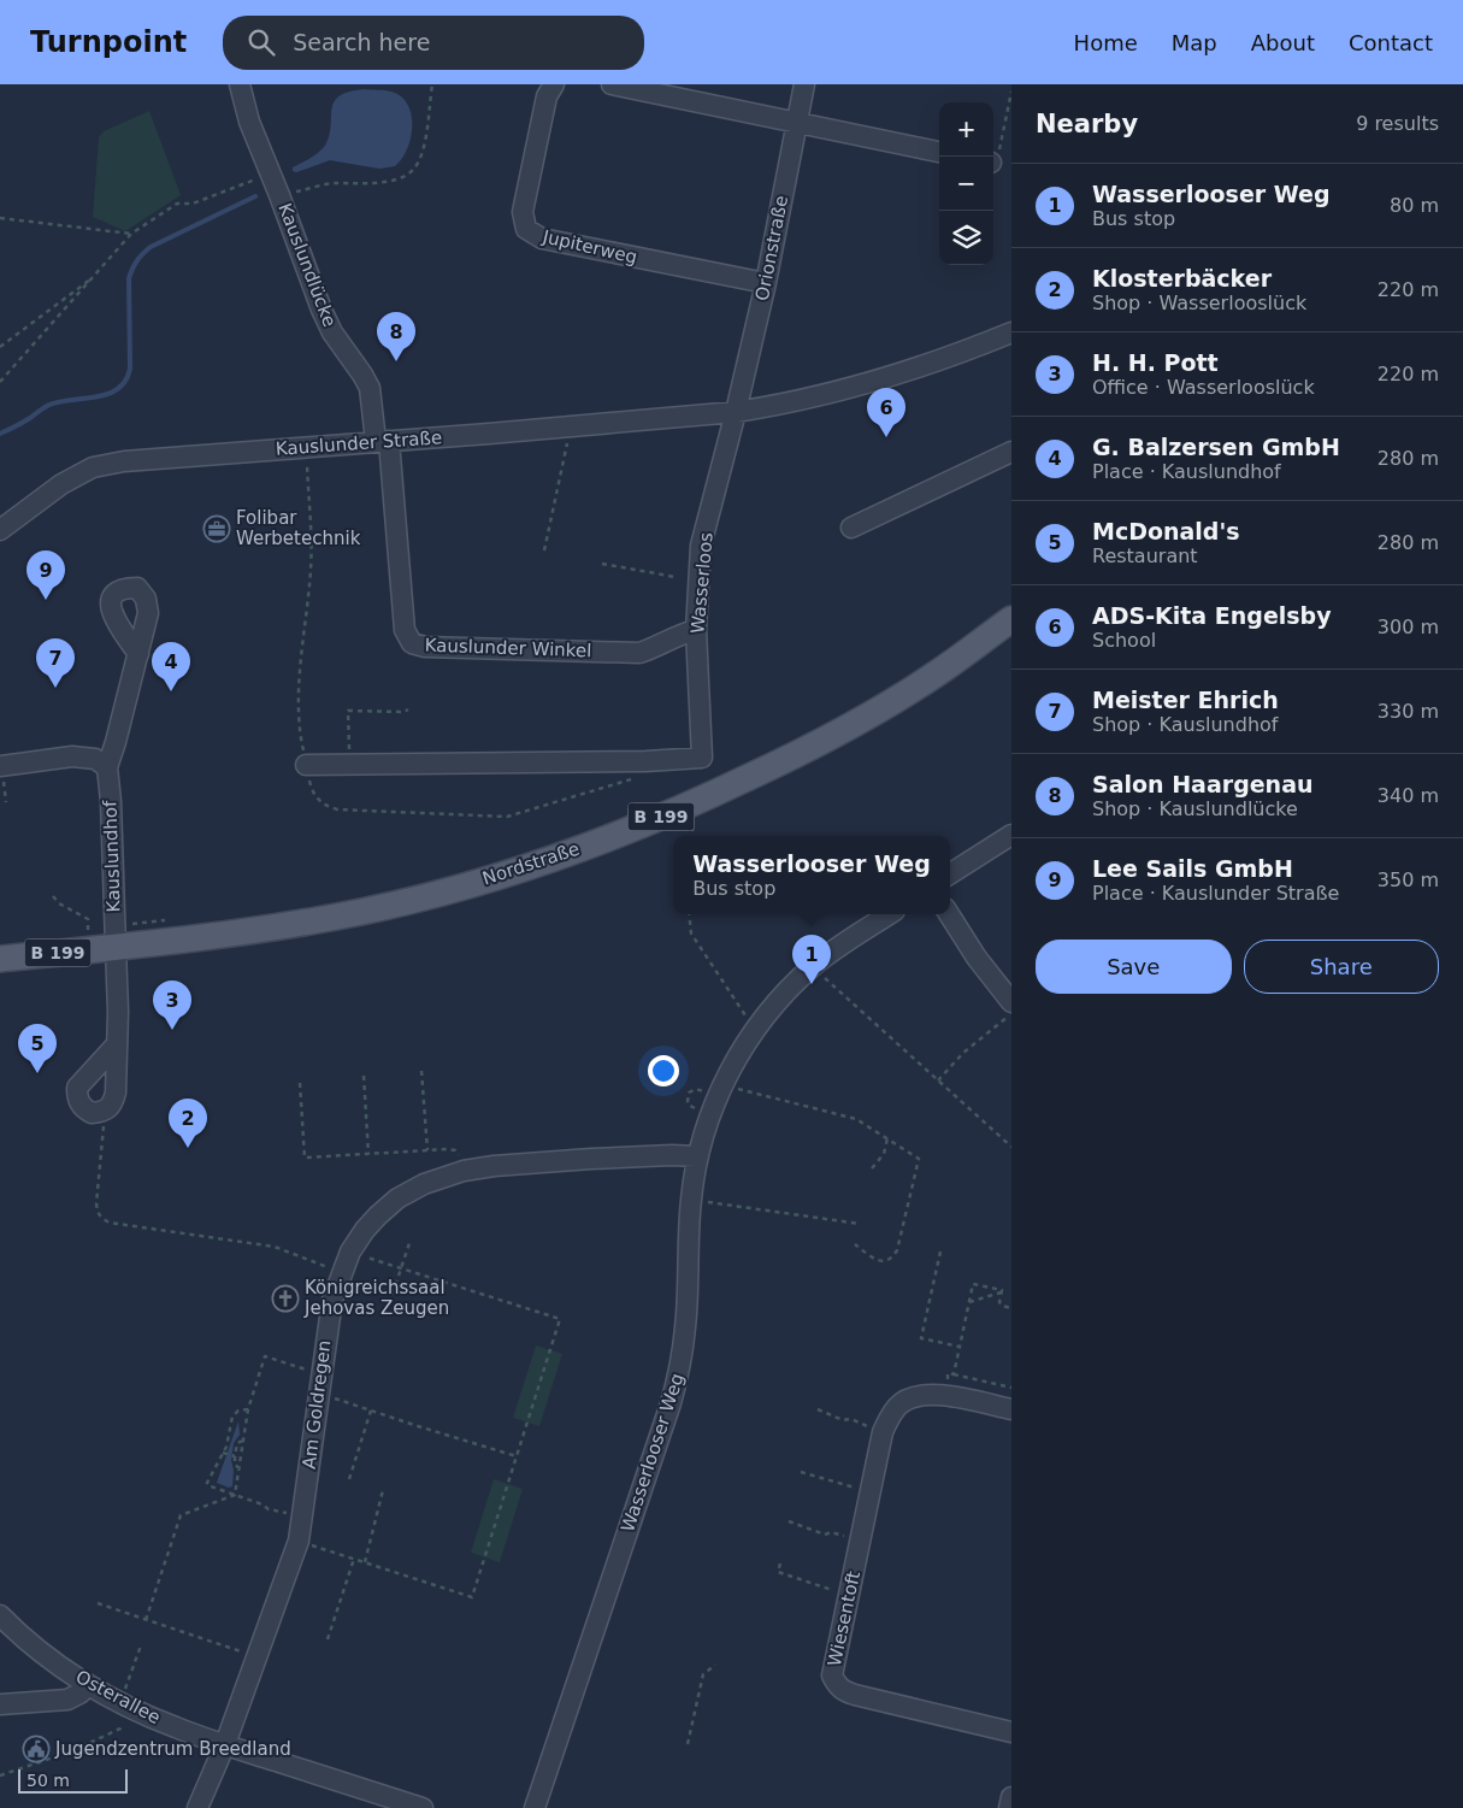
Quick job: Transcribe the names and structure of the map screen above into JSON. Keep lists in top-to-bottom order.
{
  "streets": {
    "main road": ["B 199", "Nordstraße"],
    "street": [
      "Jupiterweg",
      "Orionstraße",
      "Kauslundlücke",
      "Kauslunder Straße",
      "Wasserloos",
      "Kauslunder Winkel",
      "Kauslundhof",
      "Am Goldregen",
      "Wasserlooser Weg",
      "Wiesentoft",
      "Osterallee"
    ]
  },
  "crossings": [
    ["Jupiterweg", "Orionstraße"],
    ["Orionstraße", "Kauslunder Straße"],
    ["Orionstraße", "Wasserloos"],
    ["Kauslundlücke", "Kauslunder Straße"],
    ["Kauslundlücke", "Kauslunder Winkel"],
    ["Kauslunder Straße", "Wasserloos"],
    ["Kauslunder Straße", "Kauslunder Winkel"],
    ["Wasserloos", "Kauslunder Winkel"],
    ["Kauslundhof", "Nordstraße"],
    ["Am Goldregen", "Wasserlooser Weg"],
    ["Am Goldregen", "Osterallee"]
  ],
  "places": {
    "office": ["Folibar Werbetechnik"],
    "church": ["Königreichssaal Jehovas Zeugen"],
    "public building": ["Jugendzentrum Breedland"]
  },
  "scale_bar": "50 m",
  "page": {
    "header": "Turnpoint",
    "search": "Search here",
    "nav": [
      "Home",
      "Map",
      "About",
      "Contact"
    ],
    "heading": ["Nearby", "9 results"],
    "map_buttons": ["+", "−"],
    "list": [
      {
        "mark": "1",
        "name": "Wasserlooser Weg",
        "note": "Bus stop",
        "value": "80 m"
      },
      {
        "mark": "2",
        "name": "Klosterbäcker",
        "note": "Shop · Wasserlooslück",
        "value": "220 m"
      },
      {
        "mark": "3",
        "name": "H. H. Pott",
        "note": "Office · Wasserlooslück",
        "value": "220 m"
      },
      {
        "mark": "4",
        "name": "G. Balzersen GmbH",
        "note": "Place · Kauslundhof",
        "value": "280 m"
      },
      {
        "mark": "5",
        "name": "McDonald's",
        "note": "Restaurant",
        "value": "280 m"
      },
      {
        "mark": "6",
        "name": "ADS-Kita Engelsby",
        "note": "School",
        "value": "300 m"
      },
      {
        "mark": "7",
        "name": "Meister Ehrich",
        "note": "Shop · Kauslundhof",
        "value": "330 m"
      },
      {
        "mark": "8",
        "name": "Salon Haargenau",
        "note": "Shop · Kauslundlücke",
        "value": "340 m"
      },
      {
        "mark": "9",
        "name": "Lee Sails GmbH",
        "note": "Place · Kauslunder Straße",
        "value": "350 m"
      }
    ],
    "pins": [
      "8",
      "6",
      "9",
      "7",
      "4",
      "1",
      "3",
      "5",
      "2"
    ],
    "popup": ["Wasserlooser Weg", "Bus stop"],
    "buttons": ["Save", "Share"],
    "scale": "50 m"
  }
}
